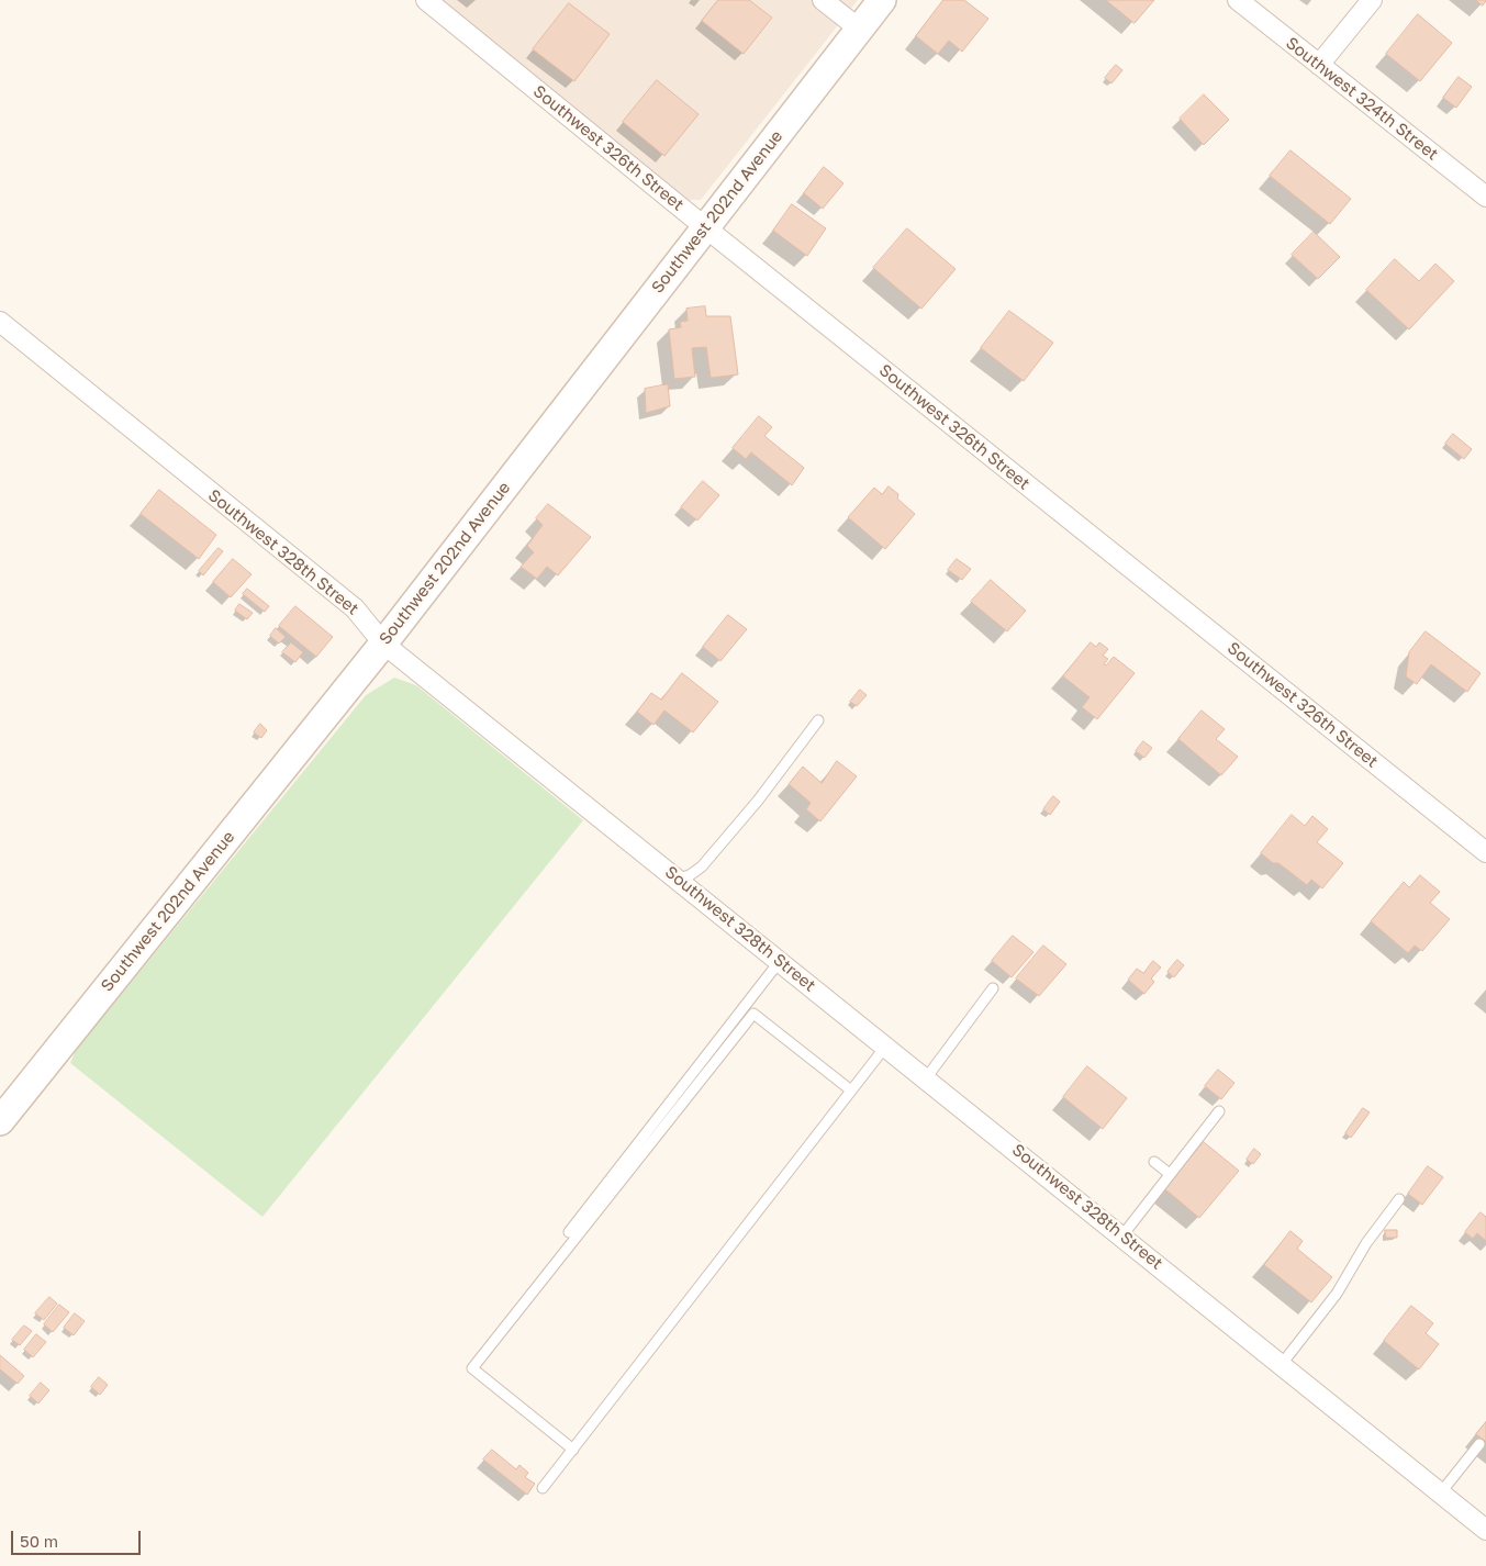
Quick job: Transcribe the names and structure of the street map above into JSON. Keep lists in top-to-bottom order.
{
  "streets": {
    "street": [
      "Southwest 324th Street",
      "Southwest 326th Street",
      "Southwest 202nd Avenue",
      "Southwest 328th Street"
    ]
  },
  "crossings": [
    ["Southwest 326th Street", "Southwest 202nd Avenue"],
    ["Southwest 202nd Avenue", "Southwest 328th Street"]
  ],
  "scale_bar": "50 m"
}
